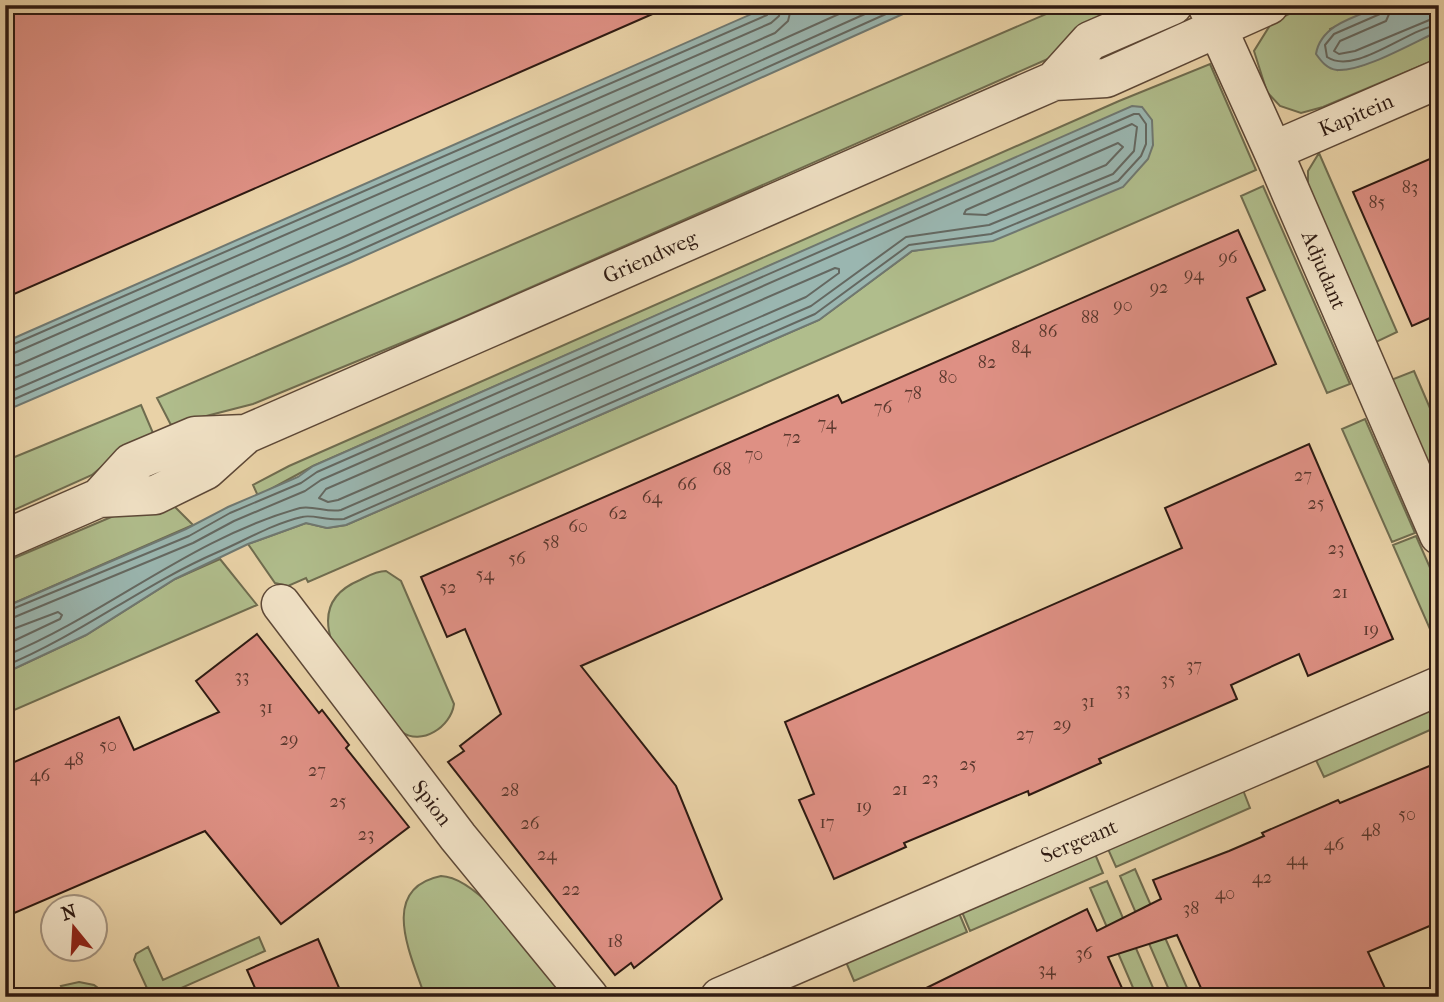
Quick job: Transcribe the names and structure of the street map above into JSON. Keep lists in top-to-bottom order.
{
  "streets": {
    "street": [
      "Kapitein",
      "Griendweg",
      "Adjudant",
      "Spion",
      "Sergeant"
    ]
  },
  "crossings": [
    ["Kapitein", "Adjudant"],
    ["Griendweg", "Adjudant"]
  ],
  "house_numbers": [
    "83",
    "85",
    "96",
    "94",
    "92",
    "90",
    "88",
    "86",
    "84",
    "82",
    "80",
    "78",
    "76",
    "74",
    "72",
    "70",
    "68",
    "27",
    "66",
    "64",
    "25",
    "62",
    "60",
    "58",
    "23",
    "56",
    "54",
    "52",
    "21",
    "19",
    "37",
    "33",
    "35",
    "33",
    "31",
    "31",
    "29",
    "27",
    "29",
    "50",
    "48",
    "25",
    "27",
    "46",
    "23",
    "21",
    "28",
    "25",
    "19",
    "50",
    "17",
    "26",
    "48",
    "23",
    "46",
    "24",
    "44",
    "42",
    "22",
    "40",
    "38",
    "18",
    "36",
    "34"
  ],
  "north": "top"
}
